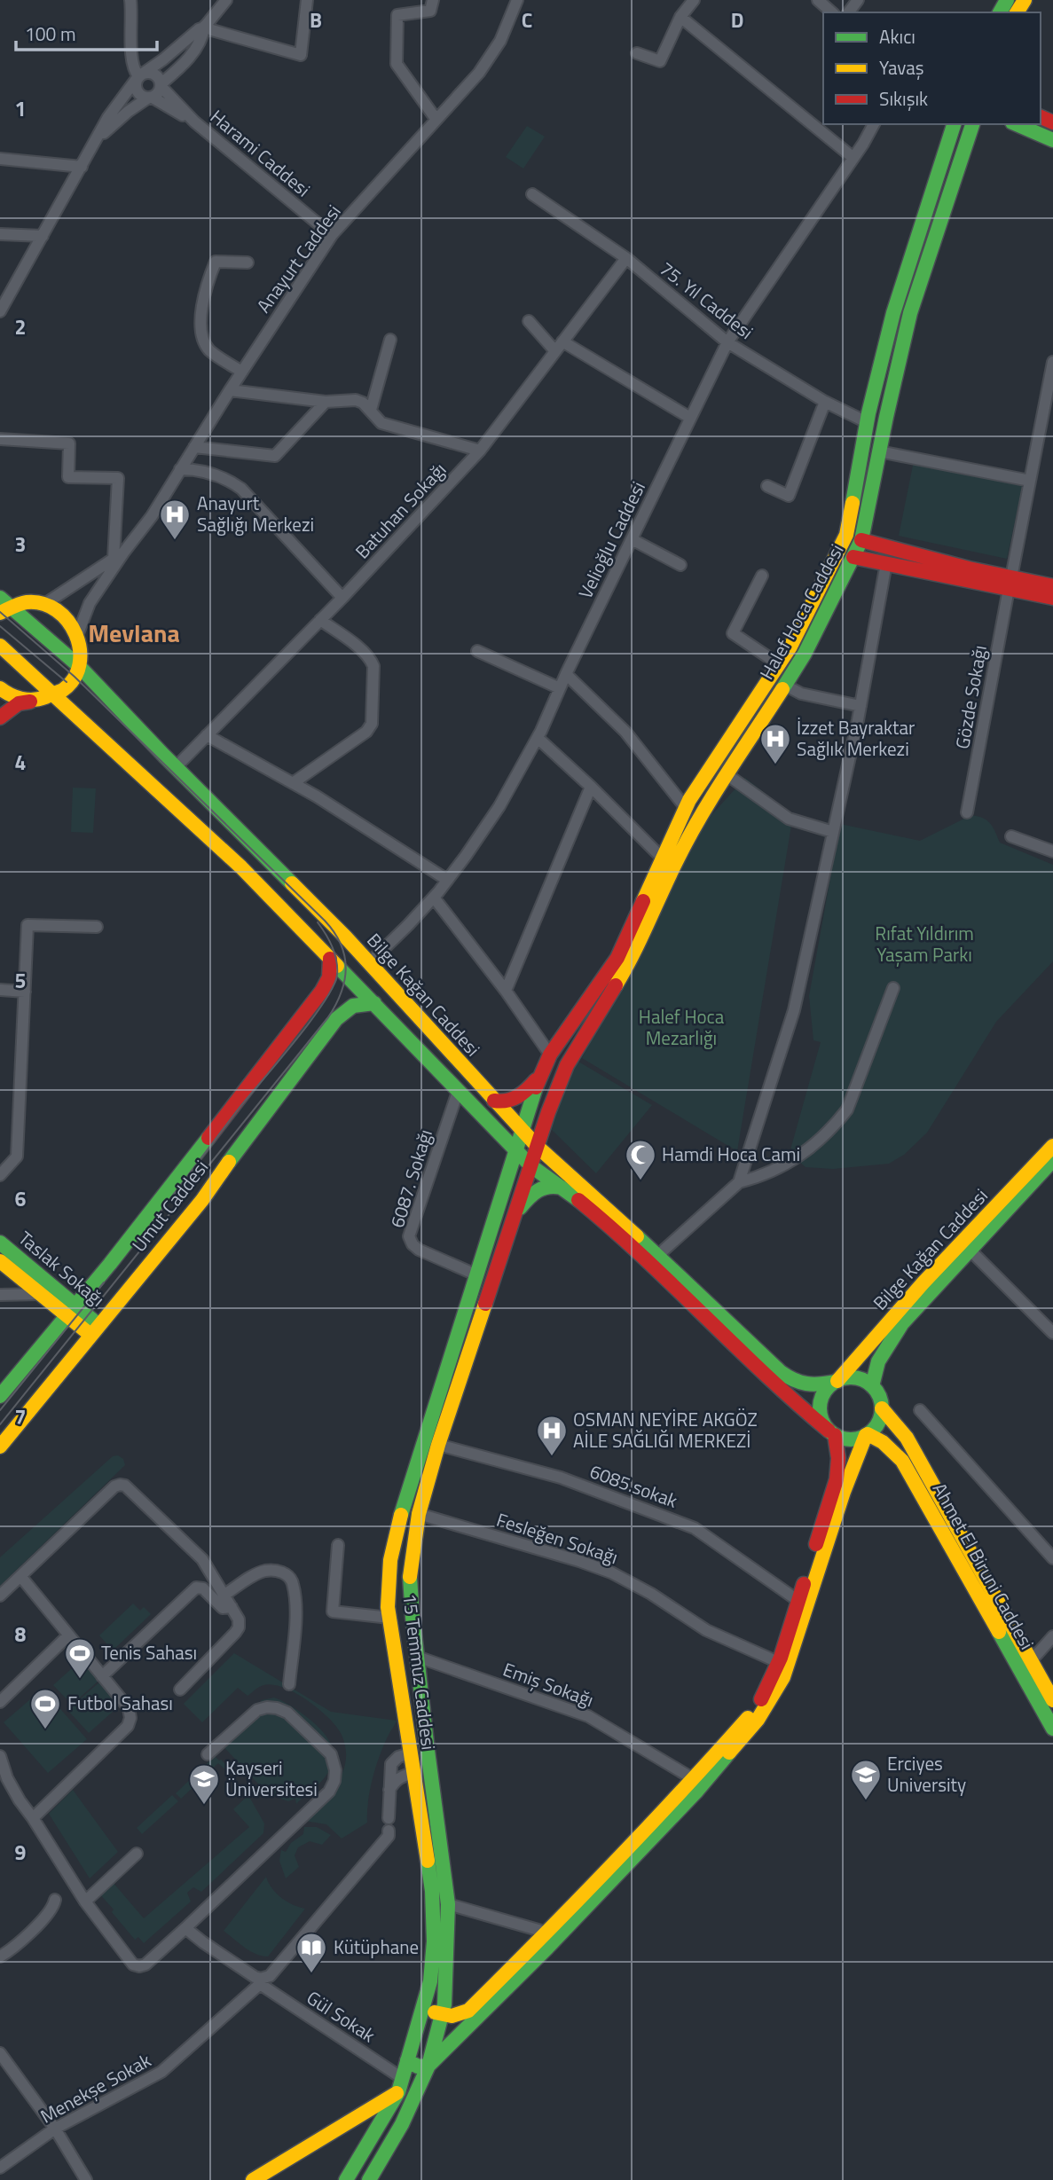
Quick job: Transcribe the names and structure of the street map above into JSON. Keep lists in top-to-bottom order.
{
  "streets": {
    "street": [
      "Harami Caddesi",
      "Anayurt Caddesi",
      "75. Yıl Caddesi",
      "Batuhan Sokağı",
      "Velioğlu Caddesi",
      "Halef Hoca Caddesi",
      "Gözde Sokağı",
      "Bilge Kağan Caddesi",
      "6087. Sokağı",
      "Umut Caddesi",
      "Taslak Sokağı",
      "6085.sokak",
      "Fesleğen Sokağı",
      "Ahmet El Biruni Caddesi",
      "15 Temmuz Caddesi",
      "Emiş Sokağı",
      "Gül Sokak",
      "Menekşe Sokak"
    ]
  },
  "crossings": [
    ["Harami Caddesi", "Anayurt Caddesi"],
    ["75. Yıl Caddesi", "Batuhan Sokağı"],
    ["75. Yıl Caddesi", "Velioğlu Caddesi"],
    ["75. Yıl Caddesi", "Halef Hoca Caddesi"],
    ["Batuhan Sokağı", "Bilge Kağan Caddesi"],
    ["Velioğlu Caddesi", "Bilge Kağan Caddesi"],
    ["Halef Hoca Caddesi", "Bilge Kağan Caddesi"],
    ["Halef Hoca Caddesi", "15 Temmuz Caddesi"],
    ["Bilge Kağan Caddesi", "6087. Sokağı"],
    ["Bilge Kağan Caddesi", "Umut Caddesi"],
    ["Bilge Kağan Caddesi", "Ahmet El Biruni Caddesi"],
    ["Bilge Kağan Caddesi", "15 Temmuz Caddesi"],
    ["6087. Sokağı", "15 Temmuz Caddesi"],
    ["Umut Caddesi", "Taslak Sokağı"],
    ["6085.sokak", "15 Temmuz Caddesi"],
    ["Fesleğen Sokağı", "15 Temmuz Caddesi"],
    ["15 Temmuz Caddesi", "Emiş Sokağı"],
    ["15 Temmuz Caddesi", "Gül Sokak"],
    ["Gül Sokak", "Menekşe Sokak"]
  ],
  "districts": ["Mevlana"],
  "parks": ["Rıfat Yıldırım Yaşam Parkı", "Halef Hoca Mezarlığı"],
  "places": {
    "hospital": ["Anayurt Sağlığı Merkezi", "İzzet Bayraktar Sağlık Merkezi", "OSMAN NEYİRE AKGÖZ AİLE SAĞLIĞI MERKEZİ"],
    "mosque": ["Hamdi Hoca Cami"],
    "sports": ["Tenis Sahası", "Futbol Sahası"],
    "school or university": ["Erciyes University", "Kayseri Üniversitesi"],
    "library": ["Kütüphane"]
  },
  "legend": ["Akıcı", "Yavaş", "Sıkışık"],
  "scale_bar": "100 m",
  "grid": {
    "columns": ["B", "C", "D"],
    "rows": [
      "1",
      "2",
      "3",
      "4",
      "5",
      "6",
      "7",
      "8",
      "9"
    ]
  }
}
